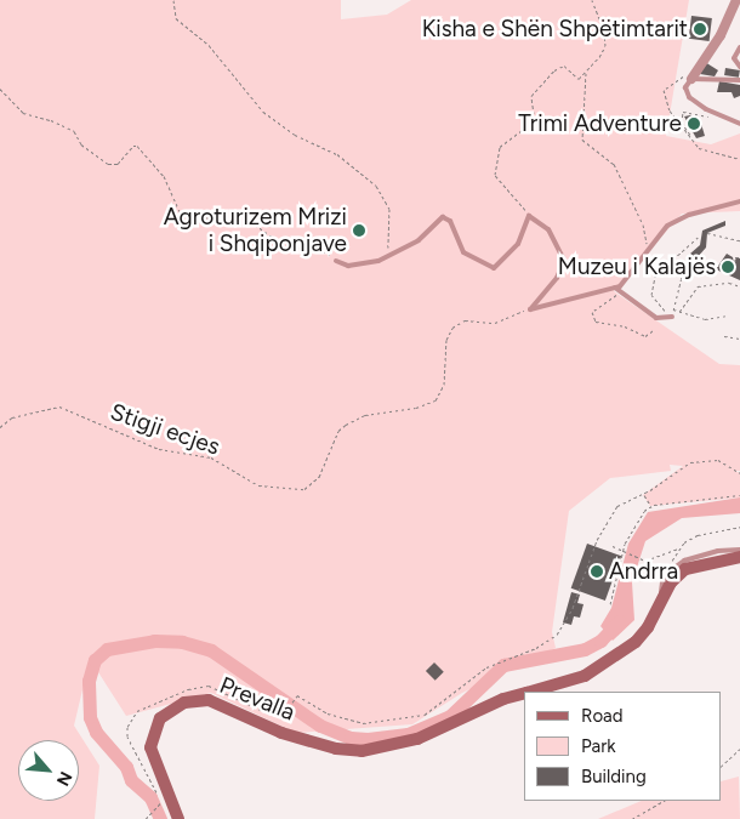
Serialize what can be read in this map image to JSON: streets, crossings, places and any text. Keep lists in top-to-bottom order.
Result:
{
  "streets": {
    "main road": ["Prevalla"],
    "path": ["Stigji ecjes"]
  },
  "places": [
    "Kisha e Shën Shpëtimtarit",
    "Trimi Adventure",
    "Agroturizem Mrizi i Shqiponjave",
    "Muzeu i Kalajës",
    "Andrra"
  ],
  "legend": ["Road", "Park", "Building"],
  "north": "bottom right"
}
